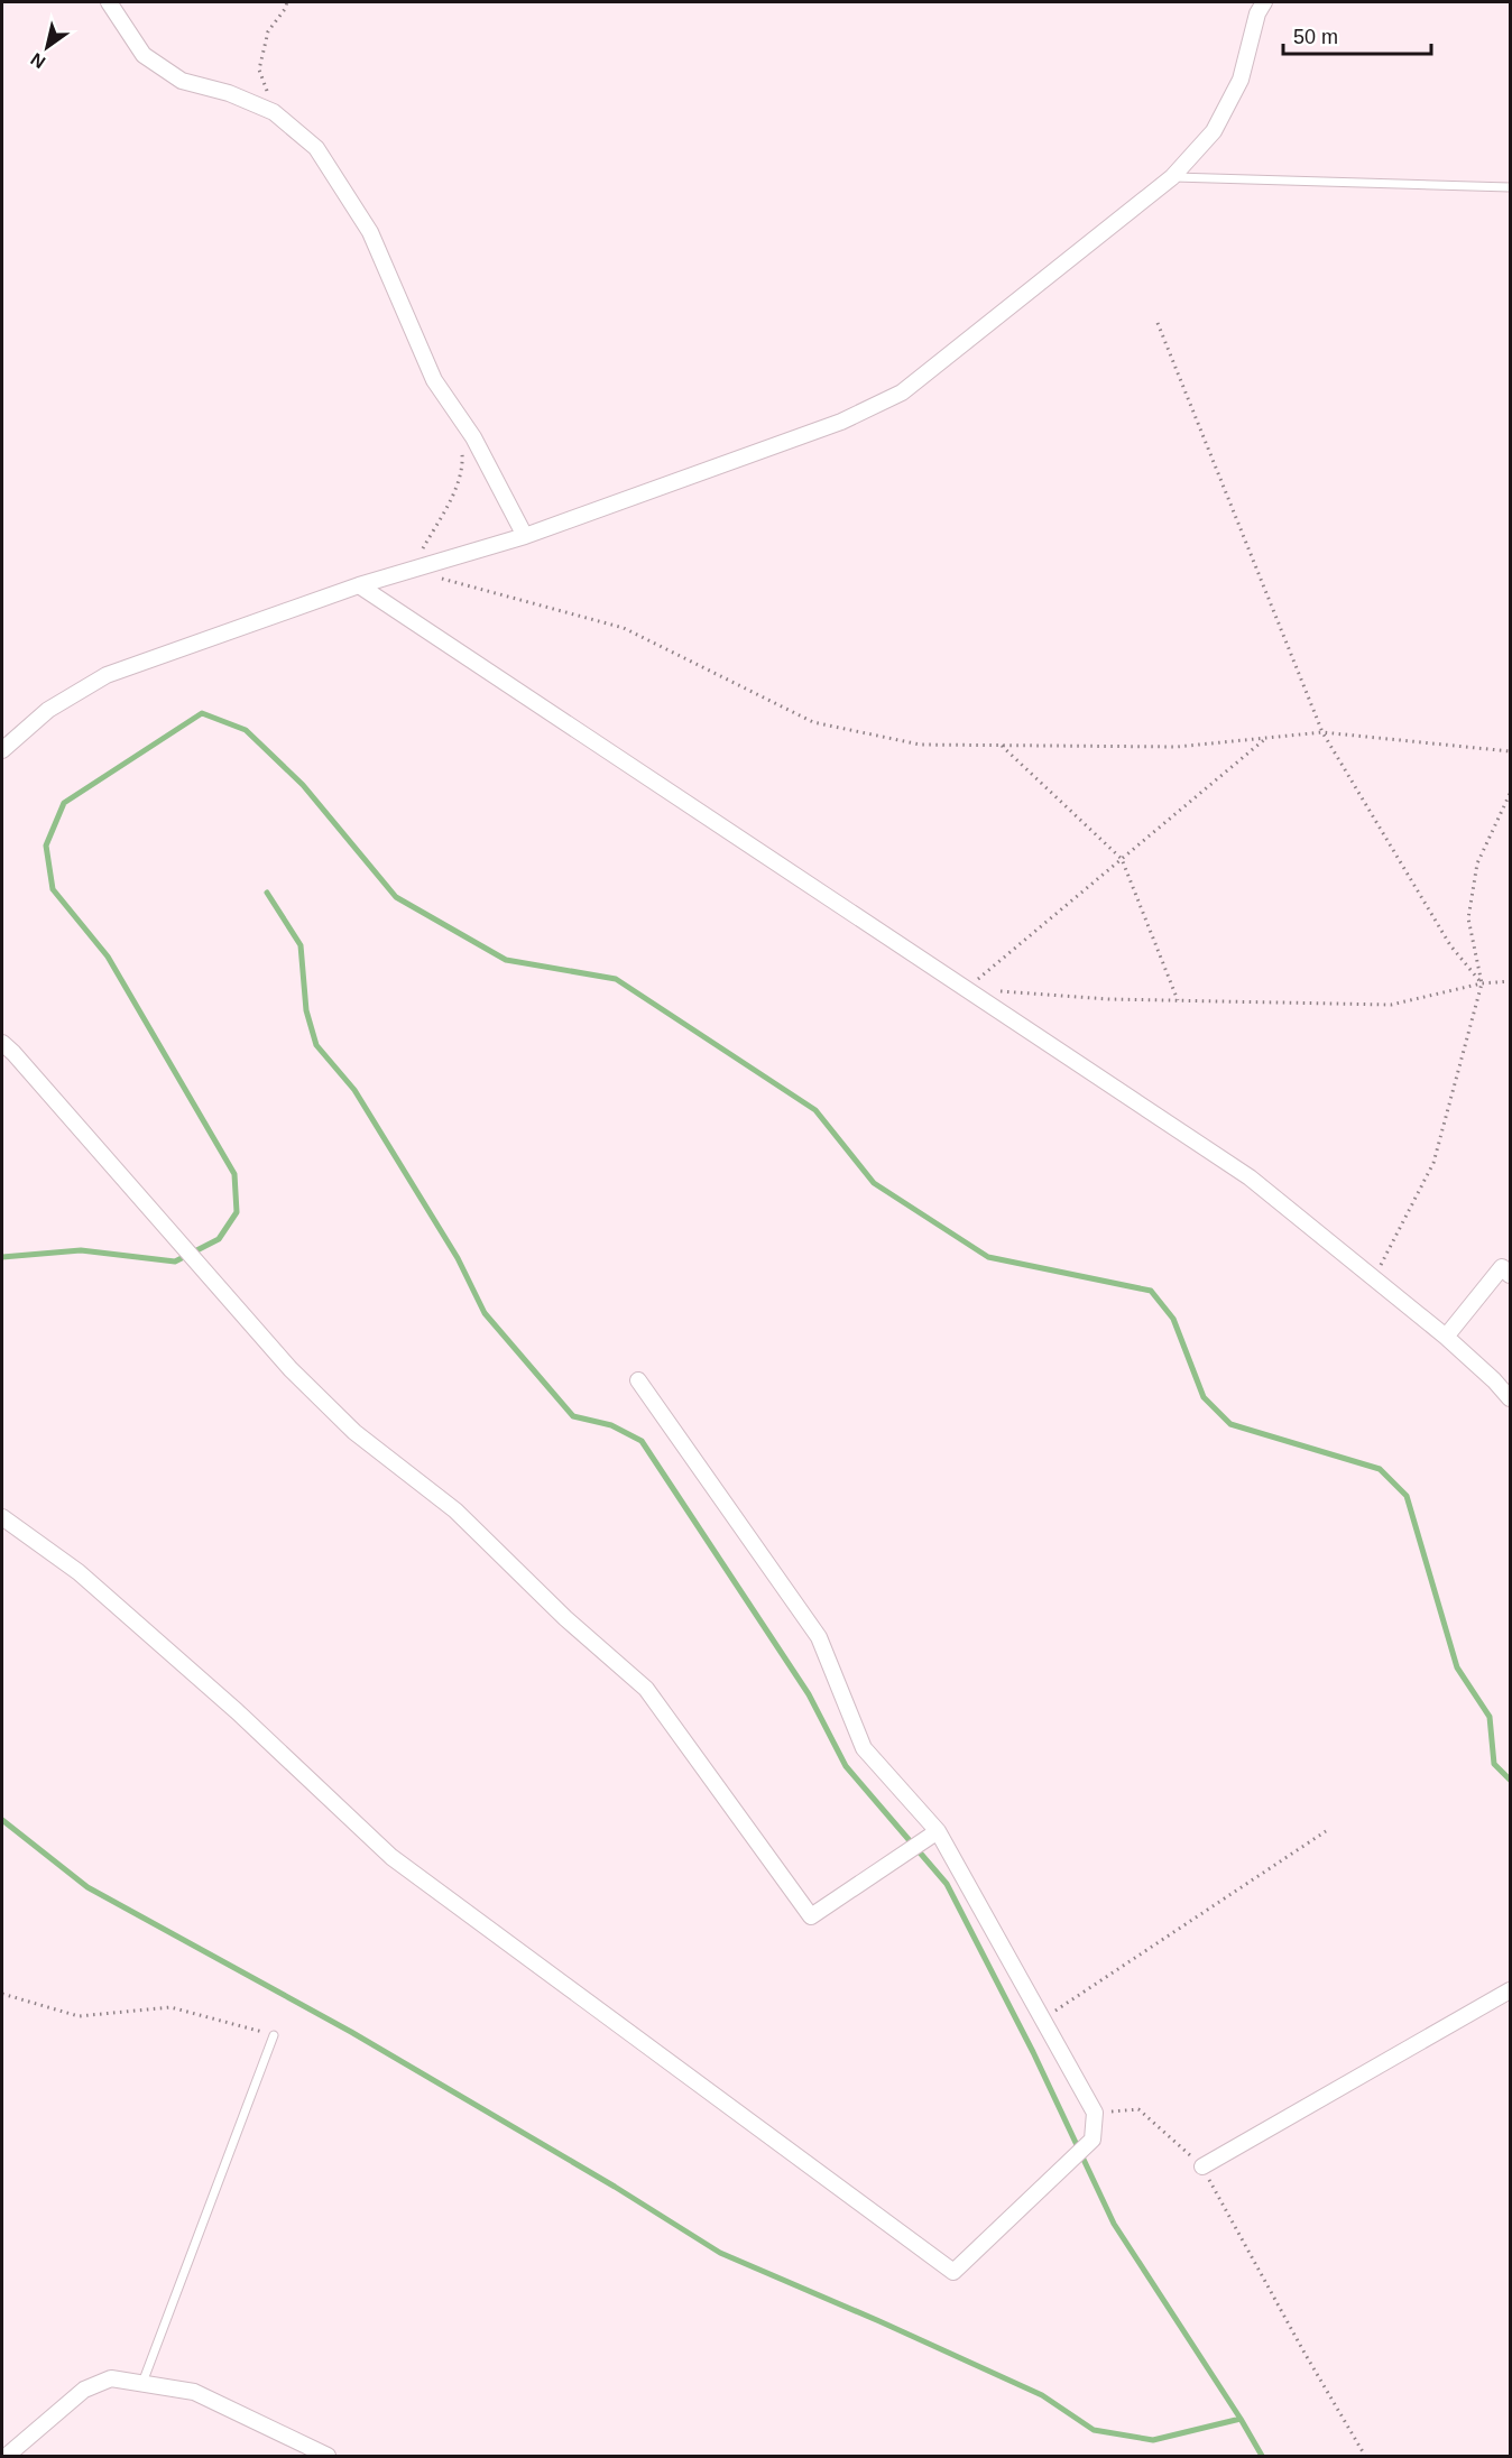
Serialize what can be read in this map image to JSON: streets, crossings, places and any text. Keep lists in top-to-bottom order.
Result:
{
  "scale_bar": "50 m",
  "north": "bottom left"
}
